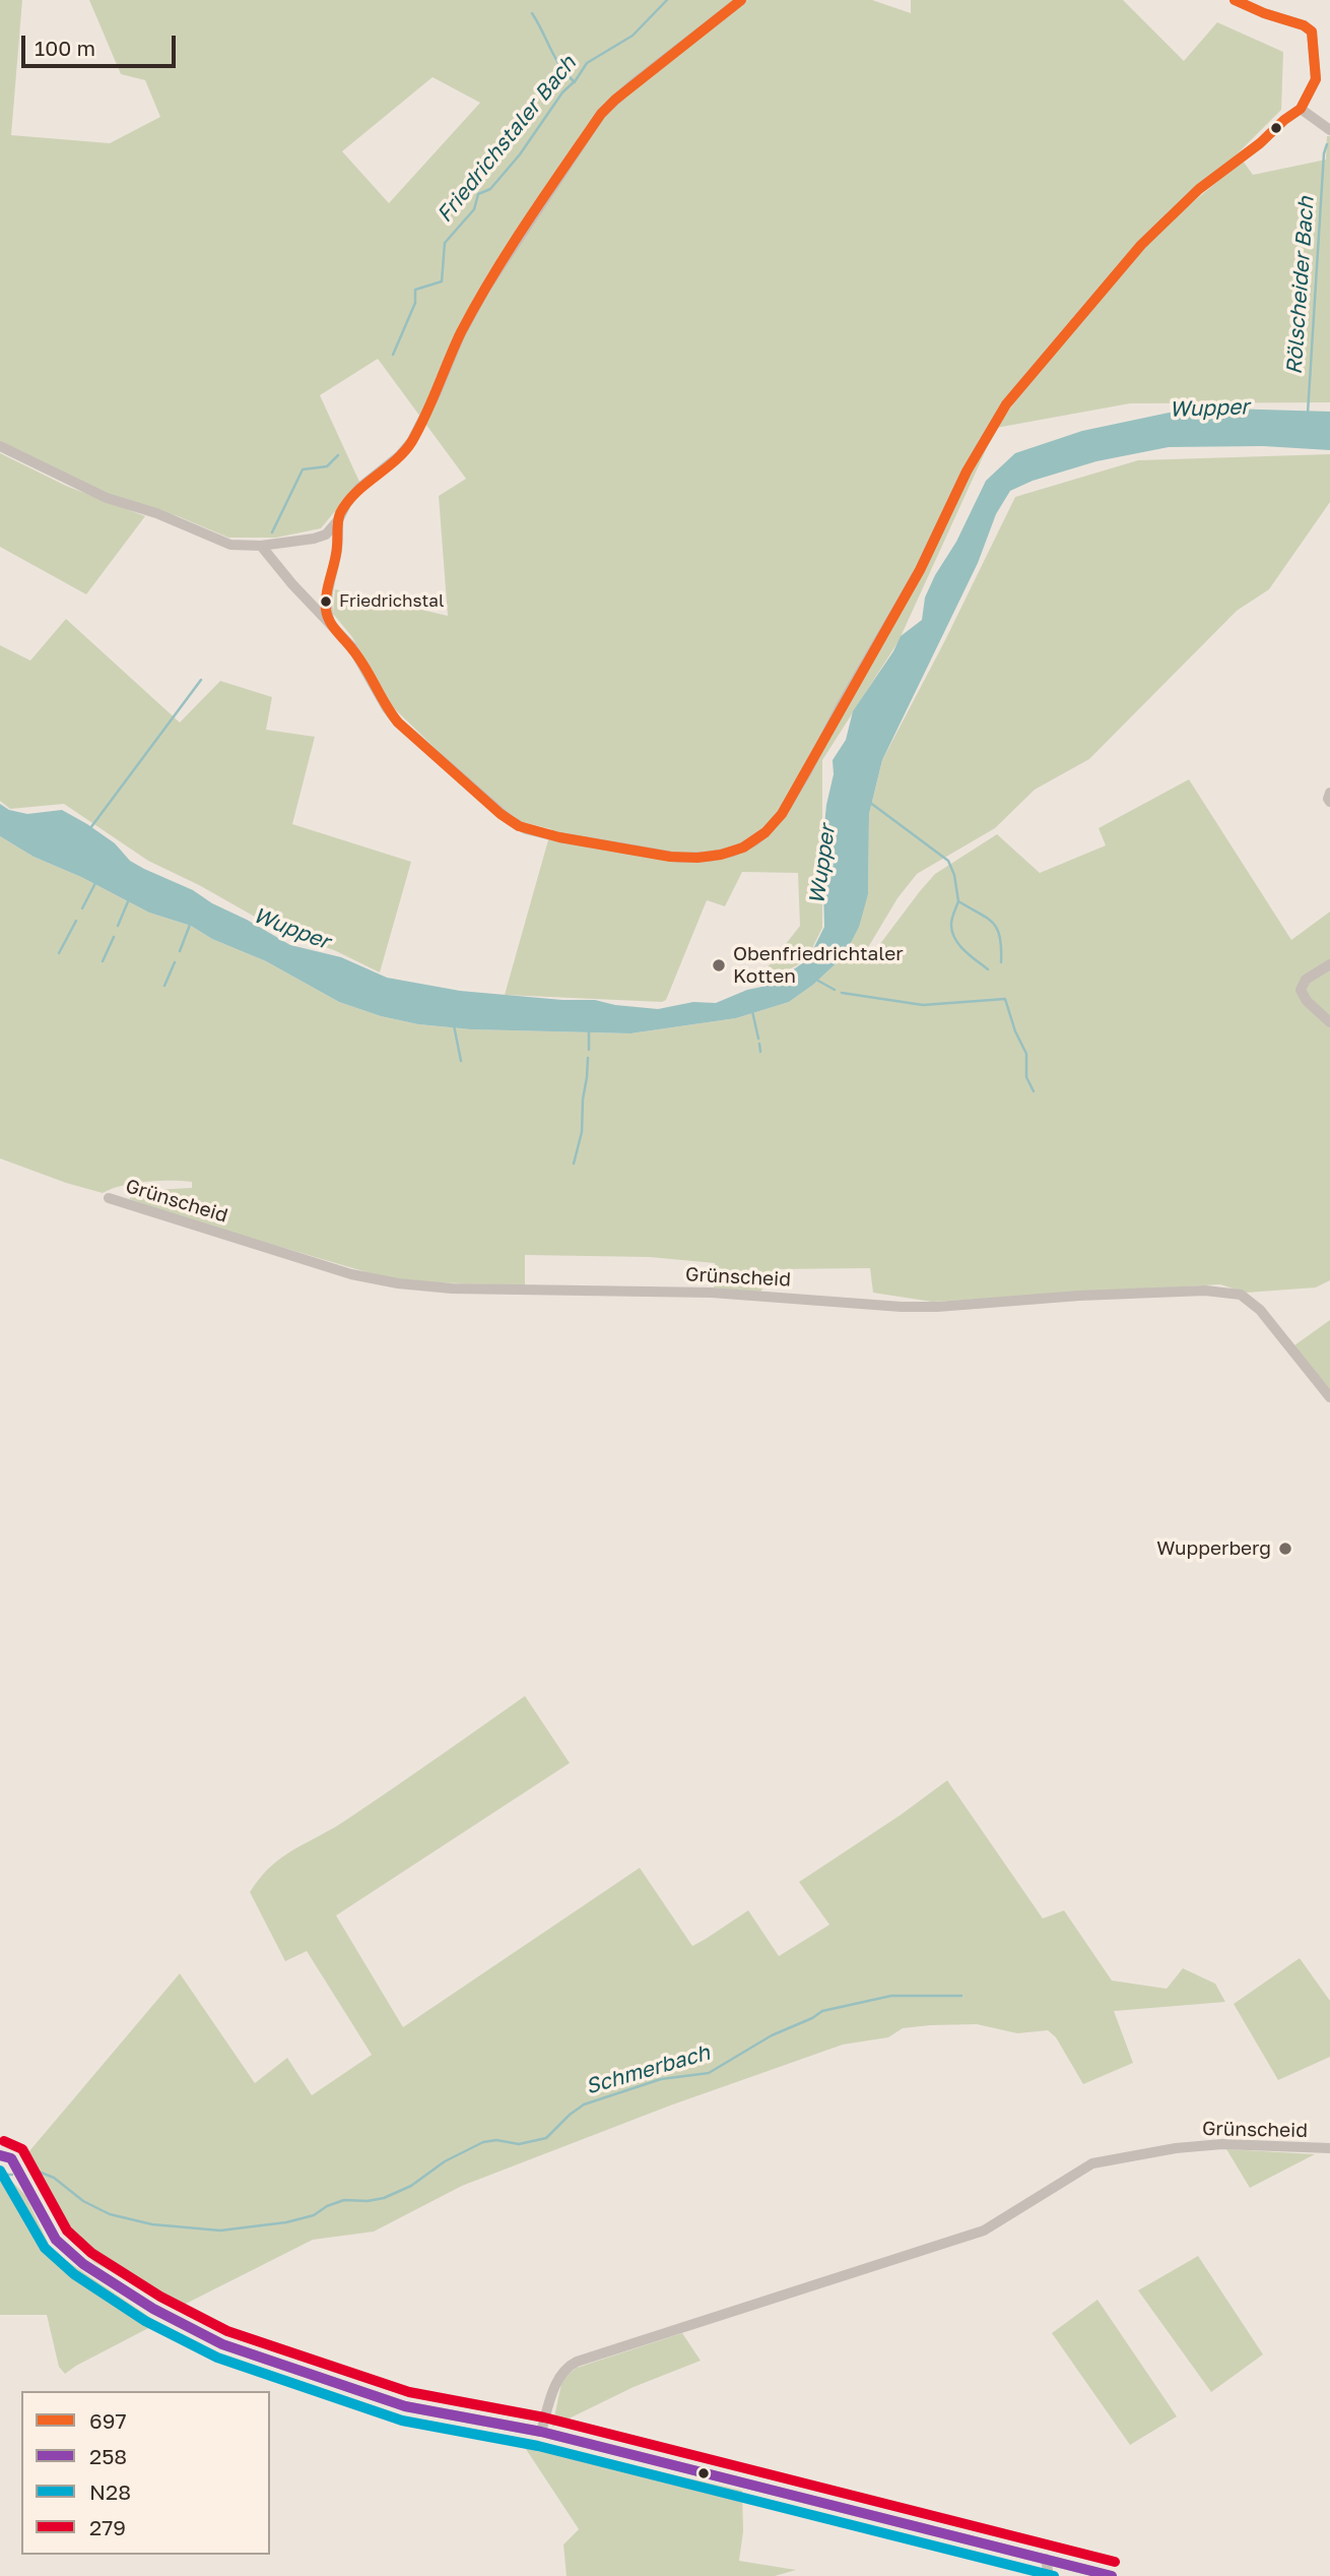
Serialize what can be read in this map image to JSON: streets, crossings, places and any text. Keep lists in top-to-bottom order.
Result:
{
  "streets": {
    "street": ["Grünscheid"]
  },
  "water": [
    "Friedrichstaler Bach",
    "Rölscheider Bach",
    "Wupper",
    "Schmerbach"
  ],
  "places": ["Friedrichstal", "Obenfriedrichtaler Kotten", "Wupperberg"],
  "lines": [
    "transit line 697",
    "transit line 279",
    "transit line 258",
    "transit line N28"
  ],
  "legend": [
    "697",
    "258",
    "N28",
    "279"
  ],
  "scale_bar": "100 m"
}
